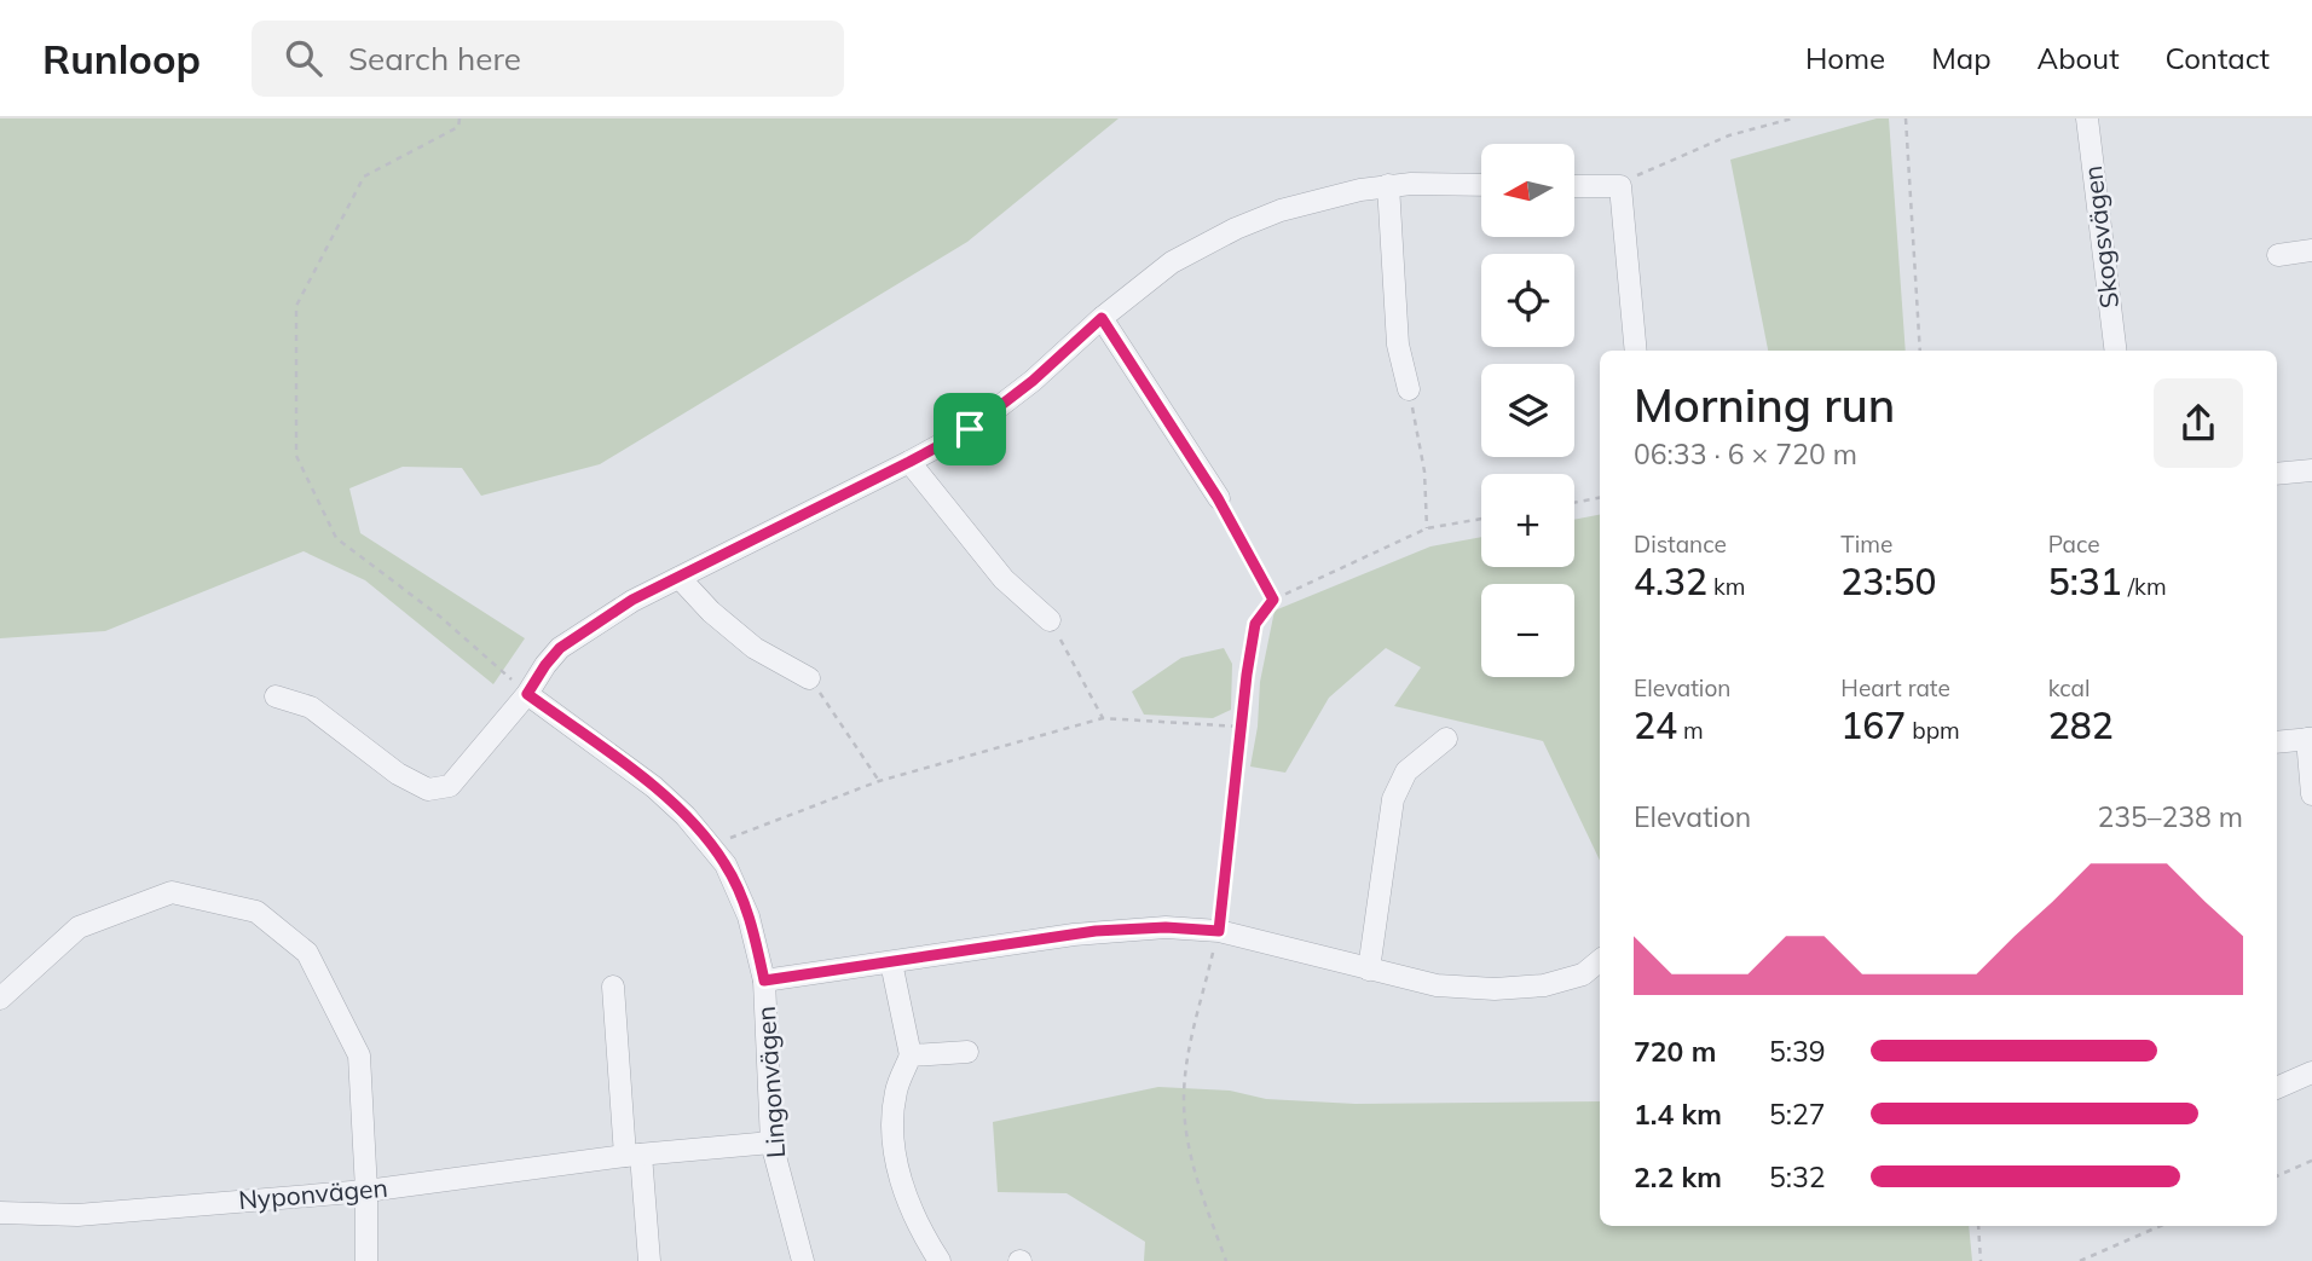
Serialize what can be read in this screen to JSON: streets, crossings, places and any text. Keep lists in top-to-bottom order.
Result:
{
  "streets": {
    "street": ["Skogsvägen", "Lingonvägen", "Nyponvägen"]
  },
  "crossings": [
    ["Lingonvägen", "Nyponvägen"]
  ],
  "north": "left",
  "page": {
    "header": "Runloop",
    "search": "Search here",
    "nav": [
      "Home",
      "Map",
      "About",
      "Contact"
    ],
    "map_buttons": ["+", "−"],
    "heading": ["Morning run", "06:33 · 6 × 720 m"],
    "stats": [
      ["Distance", "4.32 km"],
      ["Time", "23:50"],
      ["Pace", "5:31 /km"],
      ["Elevation", "24 m"],
      ["Heart rate", "167 bpm"],
      ["kcal", "282"]
    ],
    "chart": ["Elevation", "235–238 m"],
    "list": [
      {
        "name": "720 m",
        "note": "5:39"
      },
      {
        "name": "1.4 km",
        "note": "5:27"
      },
      {
        "name": "2.2 km",
        "note": "5:32"
      }
    ]
  }
}
